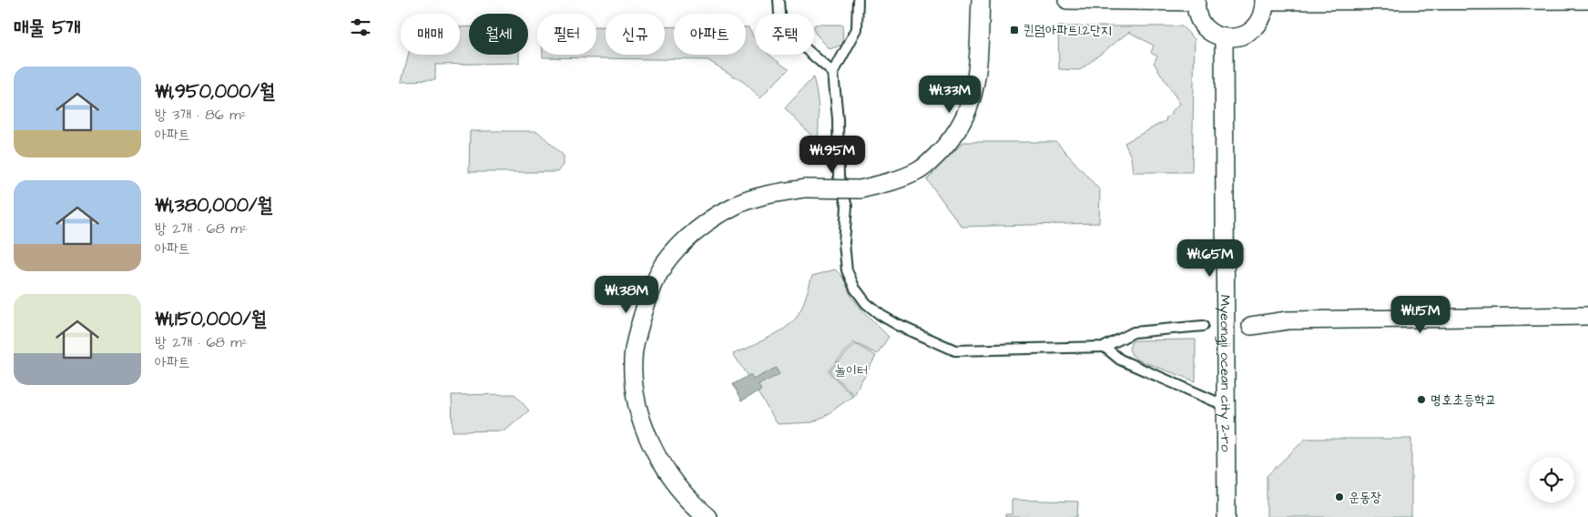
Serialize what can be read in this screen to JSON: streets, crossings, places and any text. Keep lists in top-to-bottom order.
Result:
{
  "streets": {
    "street": ["Myeongji ocean city 2-ro"]
  },
  "parks": ["놀이터"],
  "places": {
    "transit": ["퀸덤아파트1.2단지"],
    "other": ["명호초등학교", "운동장"]
  },
  "page": {
    "heading": "매물 5개",
    "chip": [
      "매매",
      "월세",
      "필터",
      "신규",
      "아파트",
      "주택"
    ],
    "list": [
      {
        "name": "₩1,950,000/월",
        "note": "방 3개 · 86 m² · 아파트"
      },
      {
        "name": "₩1,380,000/월",
        "note": "방 2개 · 68 m² · 아파트"
      },
      {
        "name": "₩1,150,000/월",
        "note": "방 2개 · 68 m² · 아파트"
      }
    ],
    "price": [
      "₩1.33M",
      "₩1.95M",
      "₩1.65M",
      "₩1.38M",
      "₩1.15M"
    ]
  }
}
